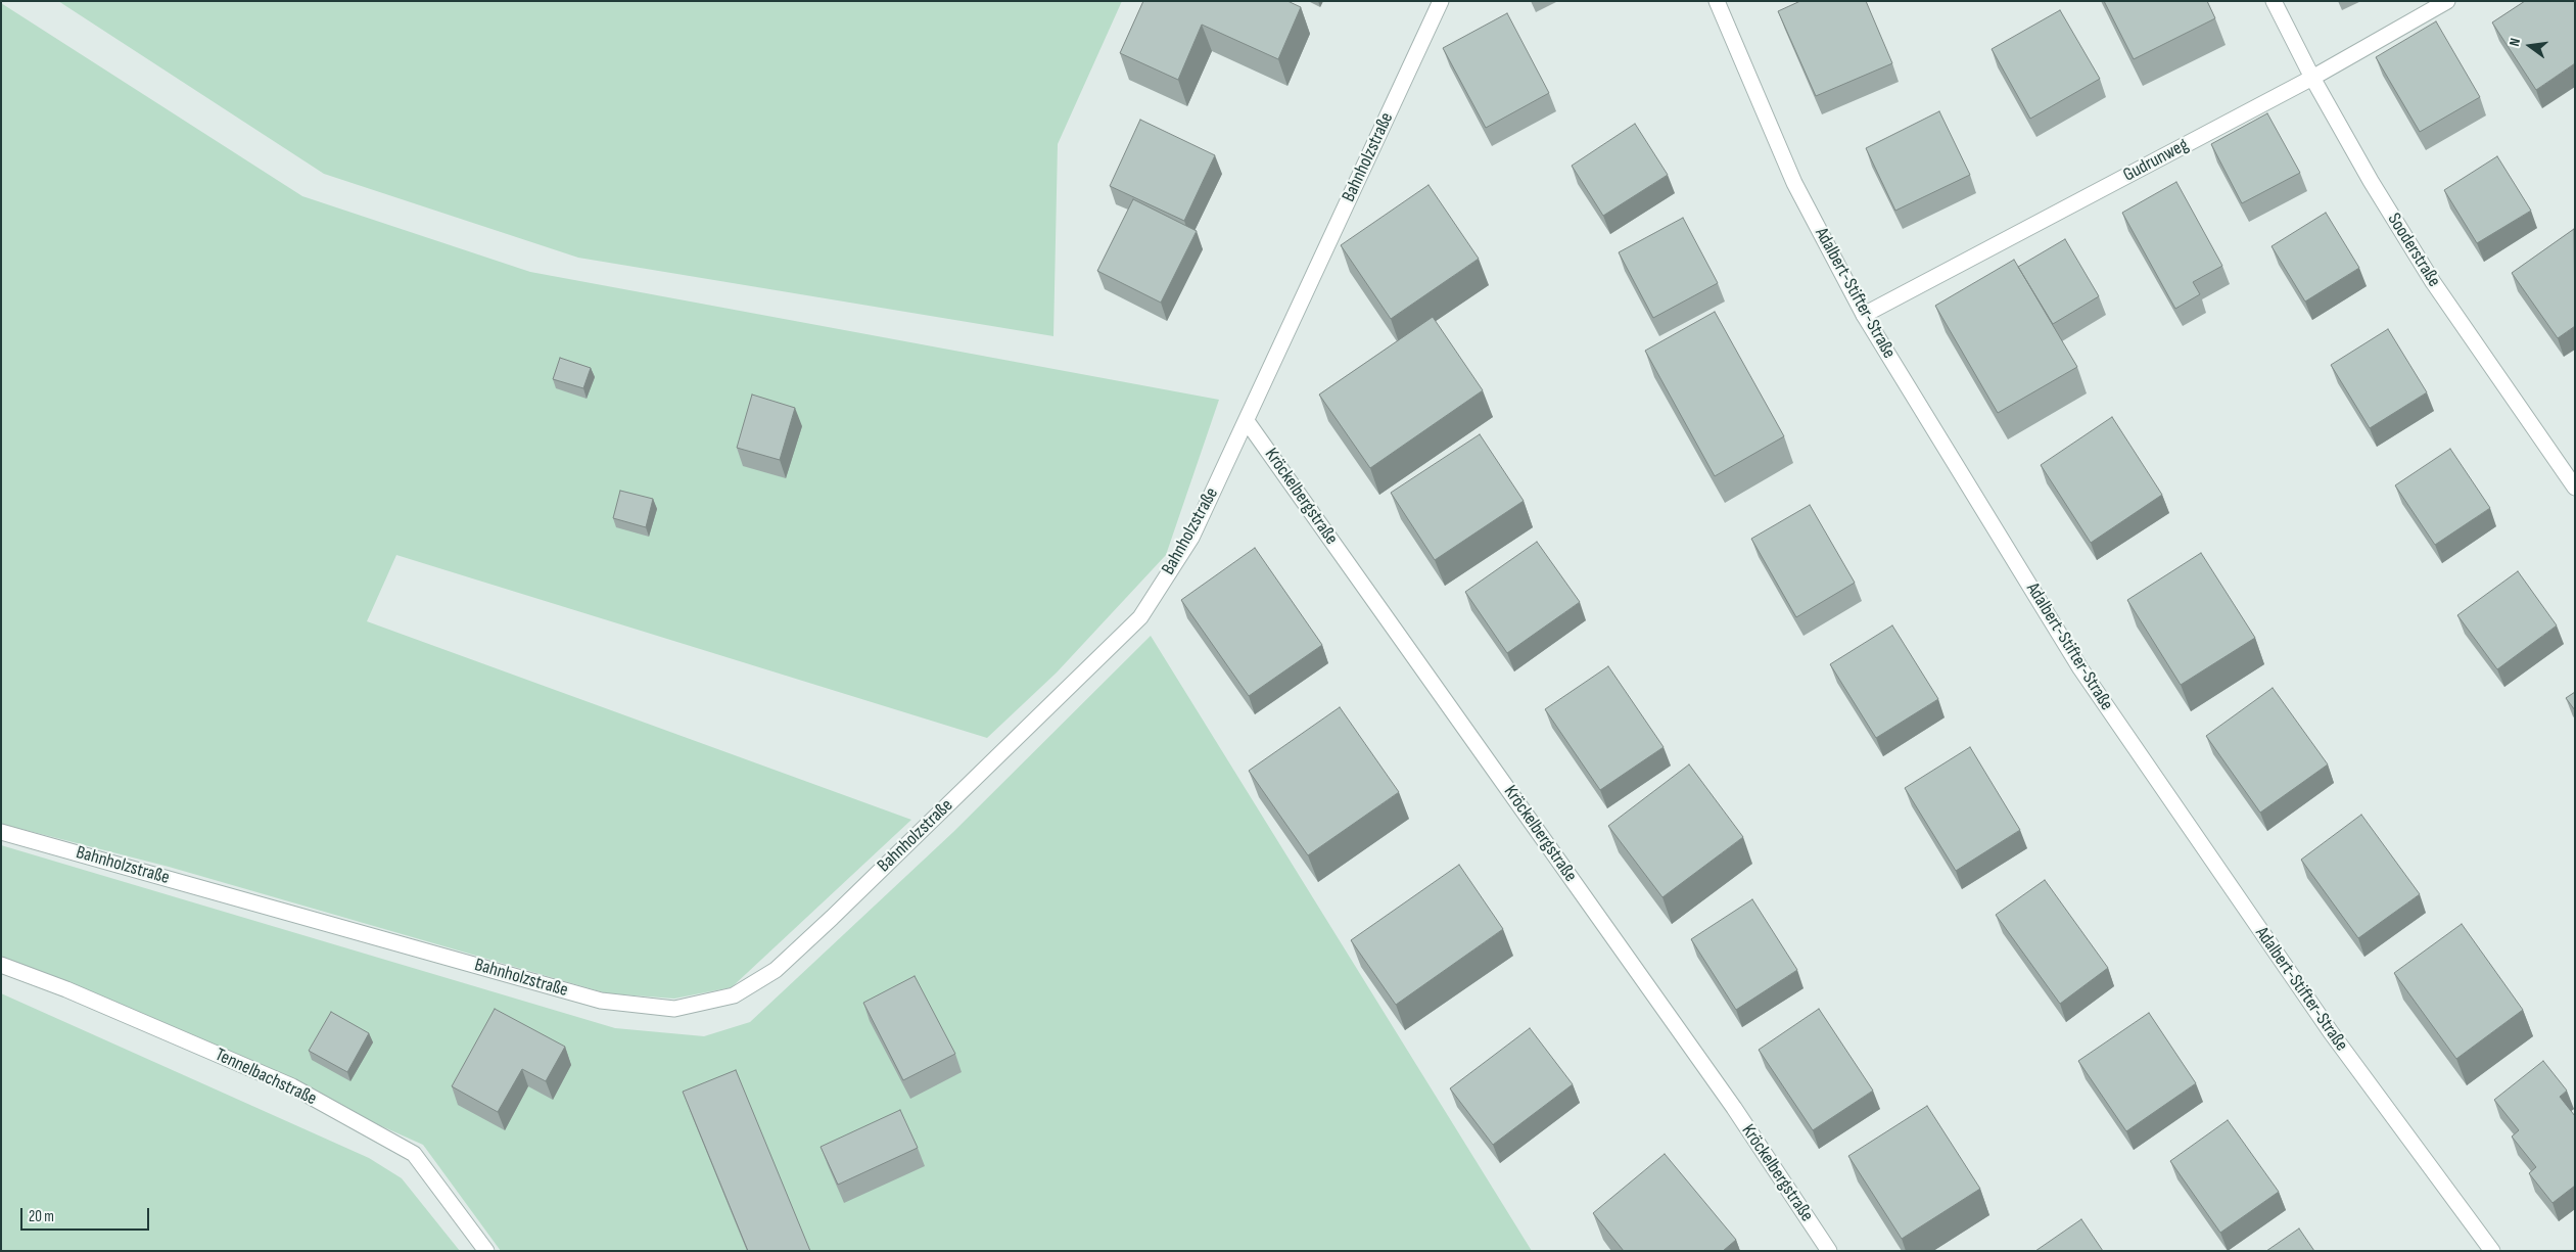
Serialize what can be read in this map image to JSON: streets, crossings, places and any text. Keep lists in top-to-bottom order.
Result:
{
  "streets": {
    "street": [
      "Bahnholzstraße",
      "Gudrunweg",
      "Sooderstraße",
      "Adalbert-Stifter-Straße",
      "Kröckelbergstraße",
      "Tennelbachstraße"
    ]
  },
  "crossings": [
    ["Bahnholzstraße", "Kröckelbergstraße"],
    ["Gudrunweg", "Sooderstraße"],
    ["Gudrunweg", "Adalbert-Stifter-Straße"]
  ],
  "scale_bar": "20 m",
  "north": "left"
}
